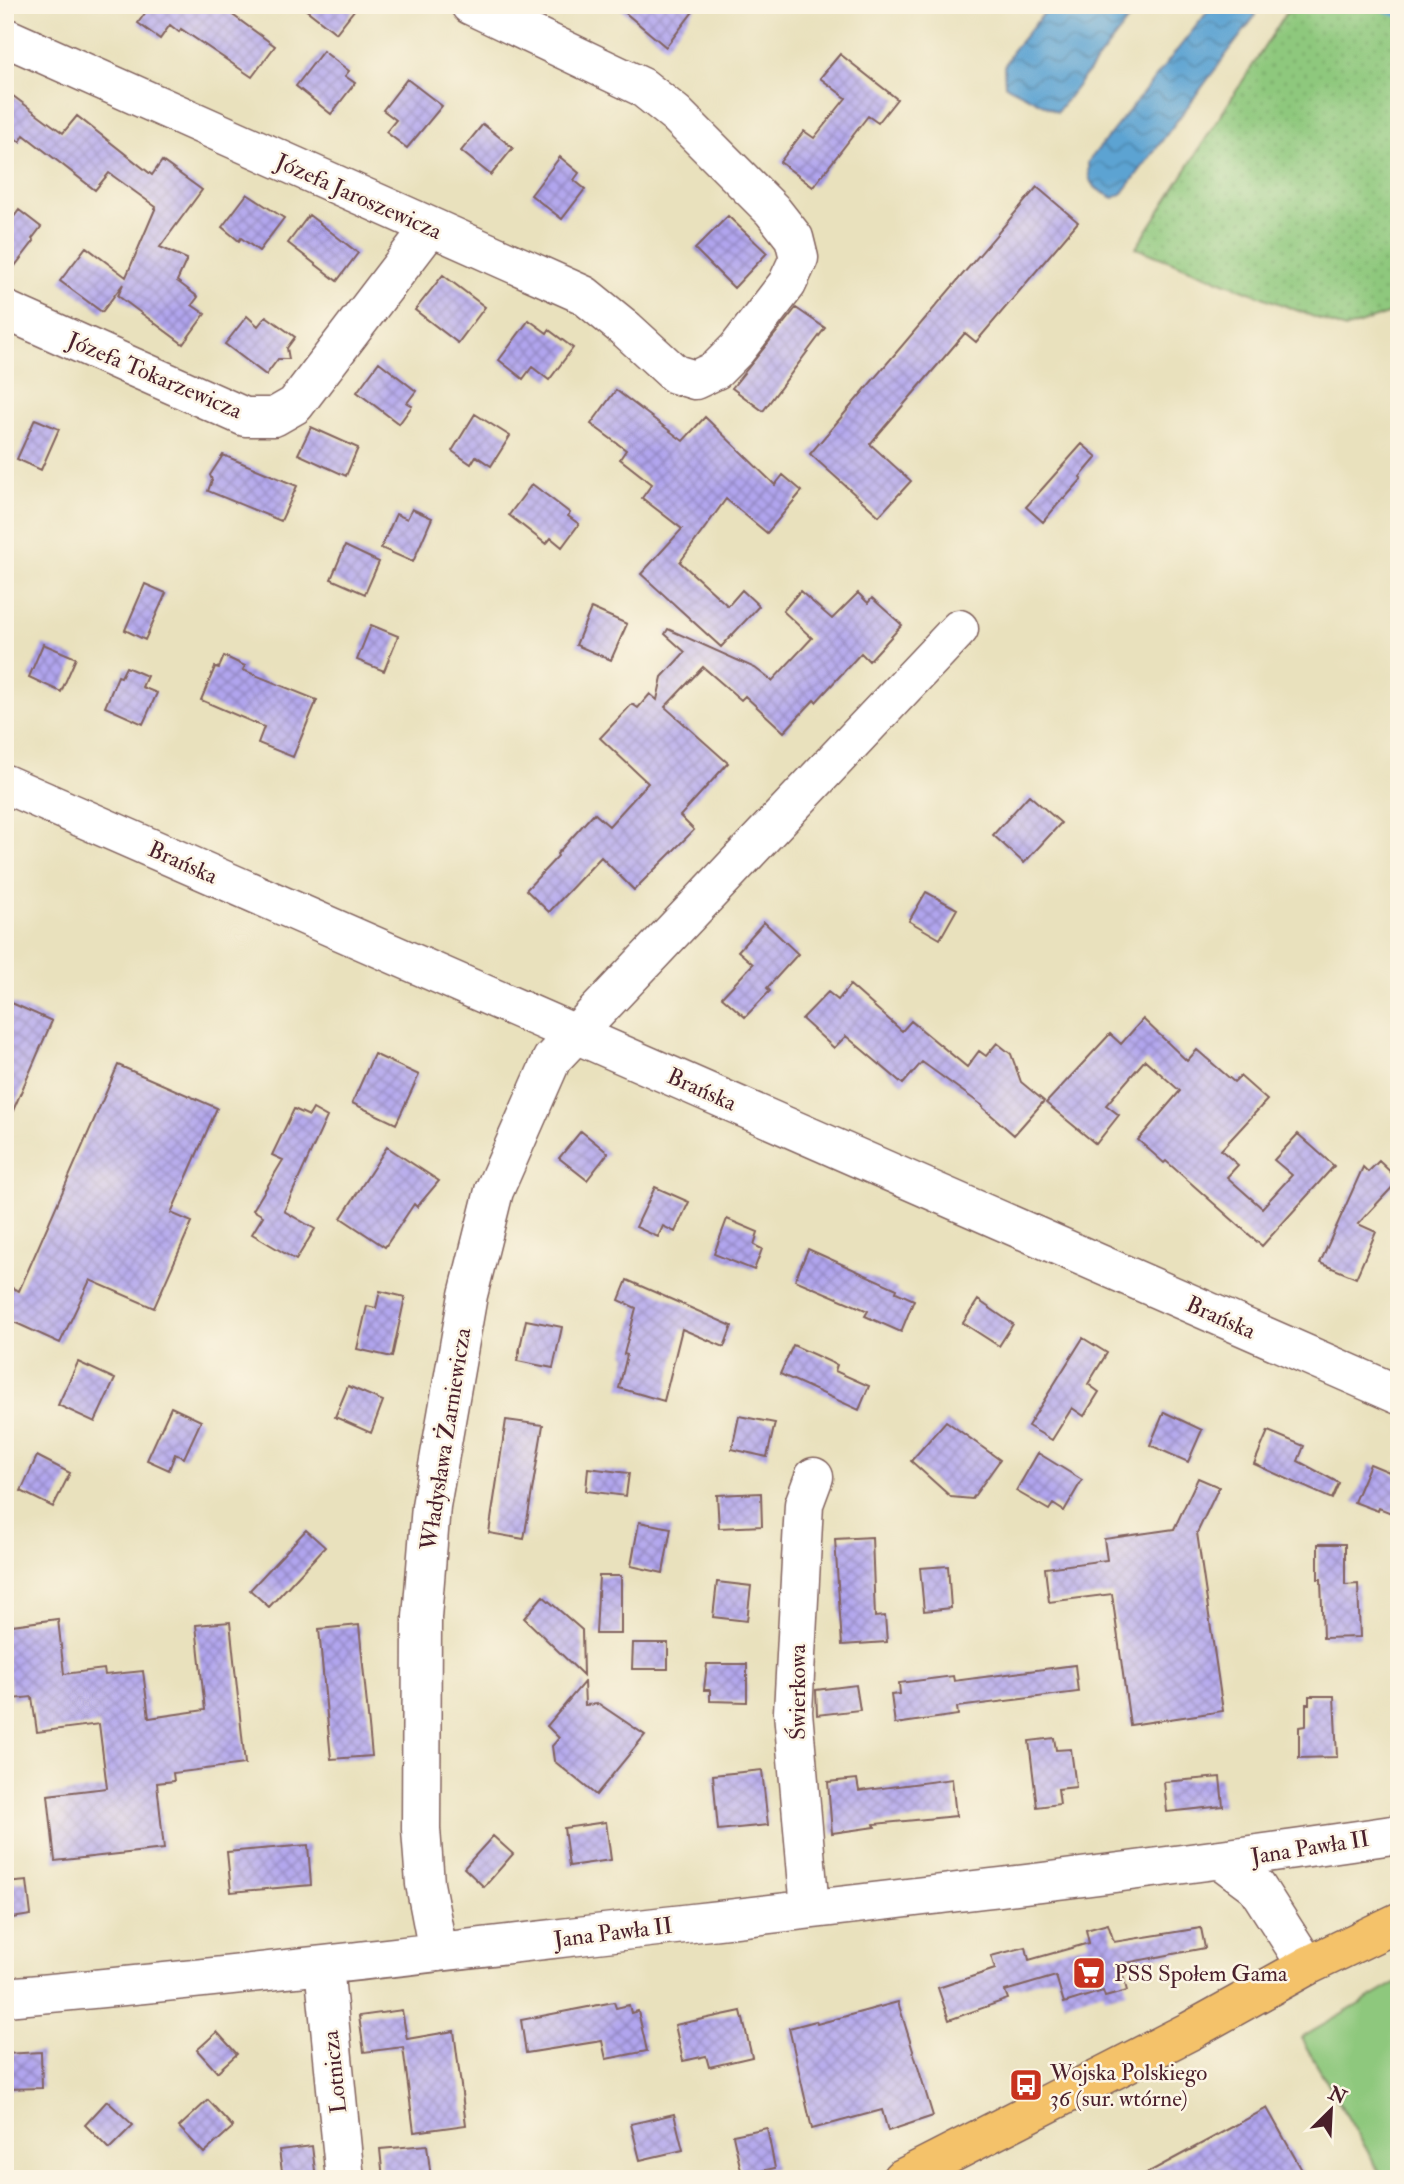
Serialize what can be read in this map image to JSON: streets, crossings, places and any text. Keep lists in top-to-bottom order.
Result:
{
  "streets": {
    "street": [
      "Józefa Jaroszewicza",
      "Józefa Tokarzewicza",
      "Brańska",
      "Władysława Żarniewicza",
      "Świerkowa",
      "Jana Pawła II",
      "Lotnicza"
    ]
  },
  "crossings": [
    ["Józefa Jaroszewicza", "Józefa Tokarzewicza"],
    ["Brańska", "Władysława Żarniewicza"],
    ["Władysława Żarniewicza", "Jana Pawła II"],
    ["Świerkowa", "Jana Pawła II"],
    ["Jana Pawła II", "Lotnicza"]
  ],
  "places": {
    "supermarket": ["PSS Społem Gama"],
    "bus stop": ["Wojska Polskiego 36 (sur. wtórne)"]
  },
  "north": "top right"
}
